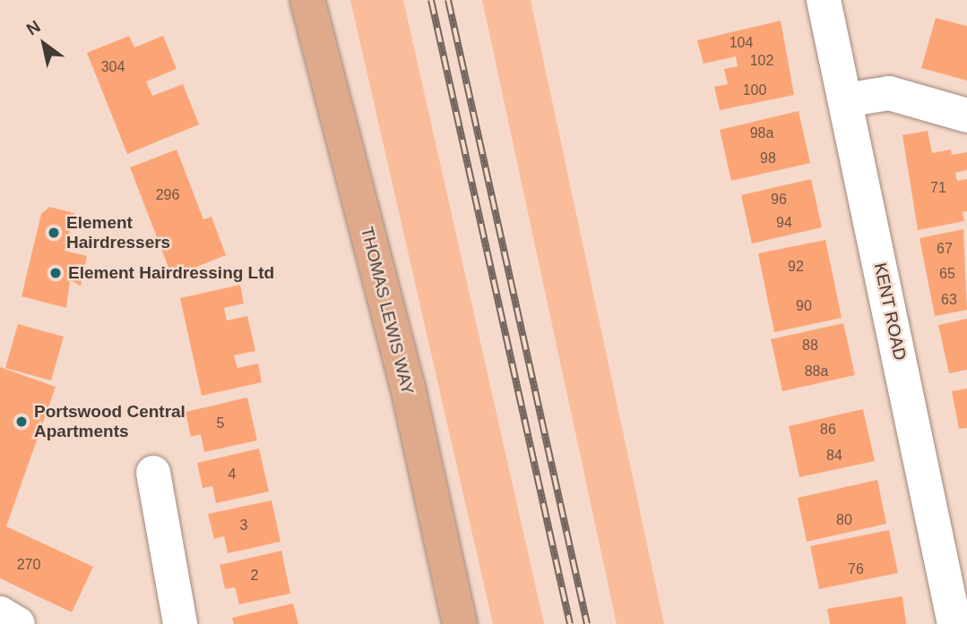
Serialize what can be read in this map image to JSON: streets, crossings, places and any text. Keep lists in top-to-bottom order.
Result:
{
  "streets": {
    "main road": ["THOMAS LEWIS WAY"],
    "street": ["KENT ROAD"]
  },
  "places": ["Element Hairdressers", "Element Hairdressing Ltd", "Portswood Central Apartments"],
  "house_numbers": [
    "104",
    "102",
    "304",
    "100",
    "98a",
    "98",
    "71",
    "296",
    "96",
    "94",
    "67",
    "92",
    "65",
    "63",
    "90",
    "88",
    "88a",
    "5",
    "86",
    "84",
    "4",
    "80",
    "3",
    "270",
    "76",
    "2"
  ],
  "north": "top left"
}
